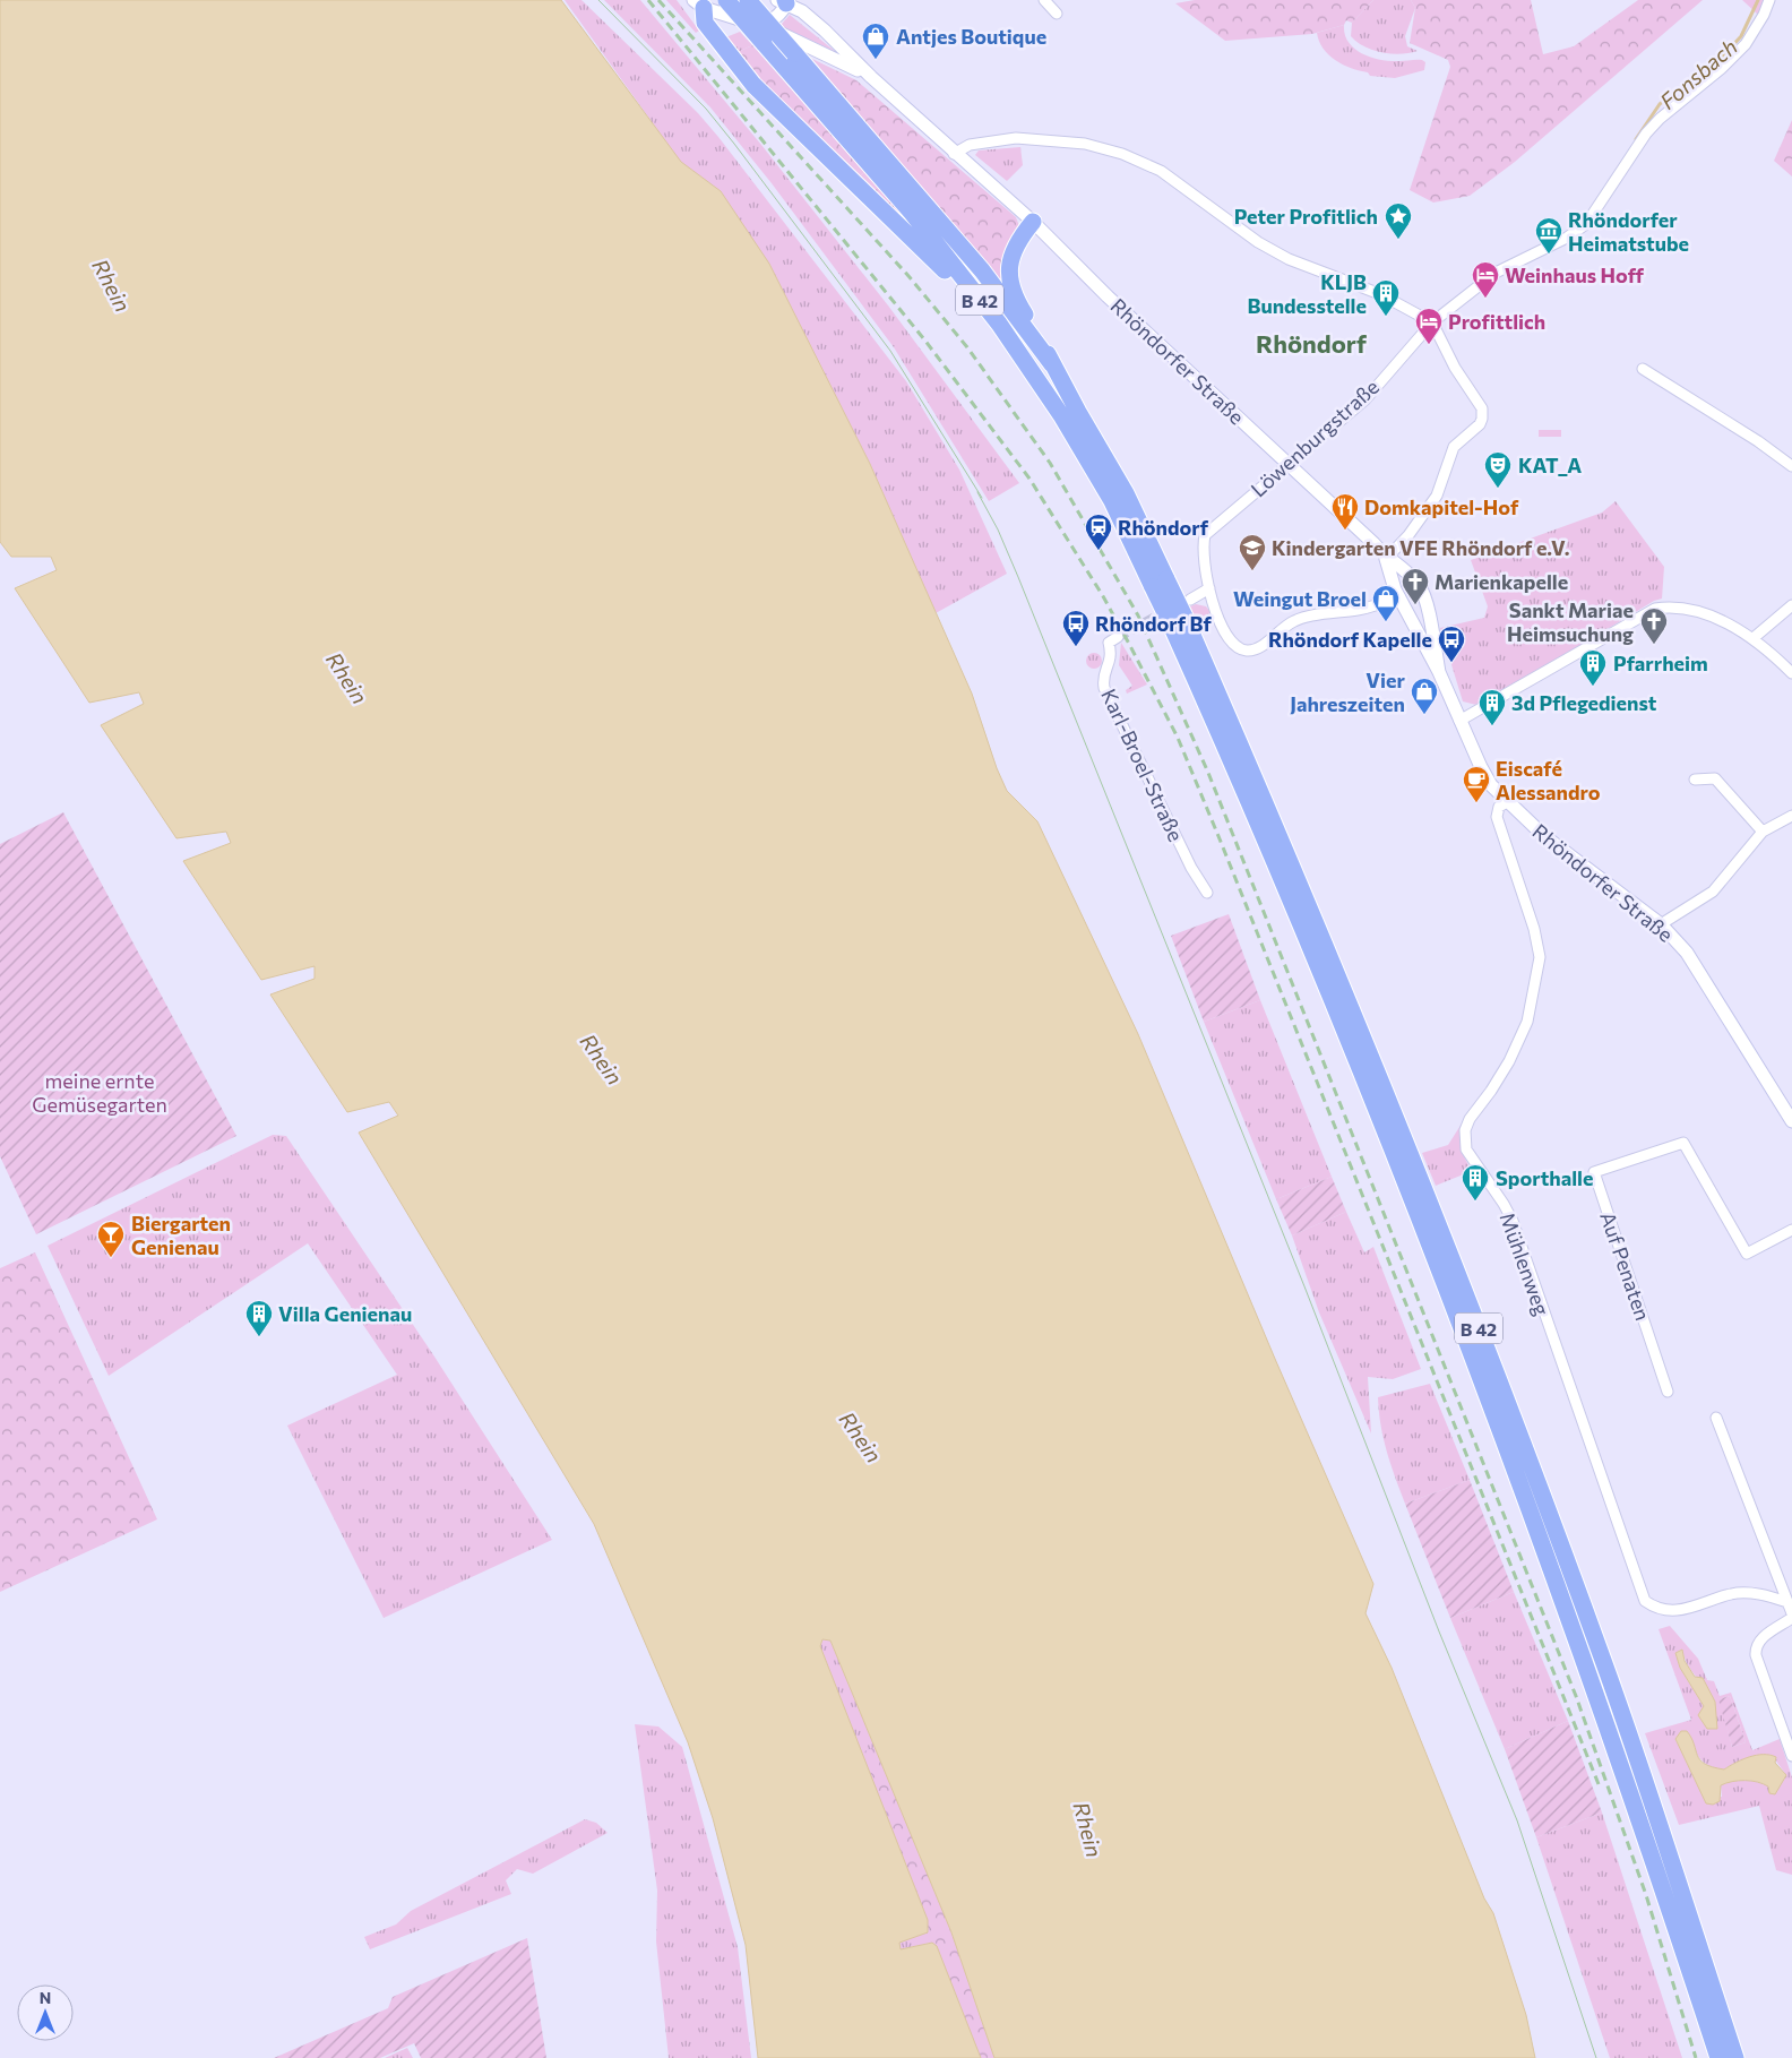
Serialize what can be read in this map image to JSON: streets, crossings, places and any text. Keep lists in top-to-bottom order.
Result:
{
  "streets": {
    "highway": ["B 42"],
    "main road": ["Rhöndorfer Straße"],
    "street": [
      "Löwenburgstraße",
      "Karl-Broel-Straße",
      "Mühlenweg",
      "Auf Penaten"
    ]
  },
  "crossings": [
    ["B 42", "Rhöndorfer Straße"],
    ["Rhöndorfer Straße", "Löwenburgstraße"],
    ["Rhöndorfer Straße", "Mühlenweg"]
  ],
  "districts": ["Rhöndorf"],
  "water": ["Fonsbach", "Rhein"],
  "parks": ["meine ernte Gemüsegarten"],
  "places": {
    "shop": ["Antjes Boutique", "Weingut Broel", "Vier Jahreszeiten"],
    "place": ["Peter Profitlich"],
    "museum": ["Rhöndorfer Heimatstube"],
    "hotel": ["Weinhaus Hoff", "Profittlich"],
    "building": [
      "KLJB Bundesstelle",
      "Pfarrheim",
      "3d Pflegedienst",
      "Sporthalle",
      "Villa Genienau"
    ],
    "theatre": ["KAT_A"],
    "restaurant": ["Domkapitel-Hof"],
    "station": ["Rhöndorf"],
    "school or university": ["Kindergarten VFE Rhöndorf e.V."],
    "church": ["Marienkapelle", "Sankt Mariae Heimsuchung"],
    "bus stop": ["Rhöndorf Bf", "Rhöndorf Kapelle"],
    "cafe": ["Eiscafé Alessandro"],
    "bar": ["Biergarten Genienau"]
  },
  "north": "top"
}
